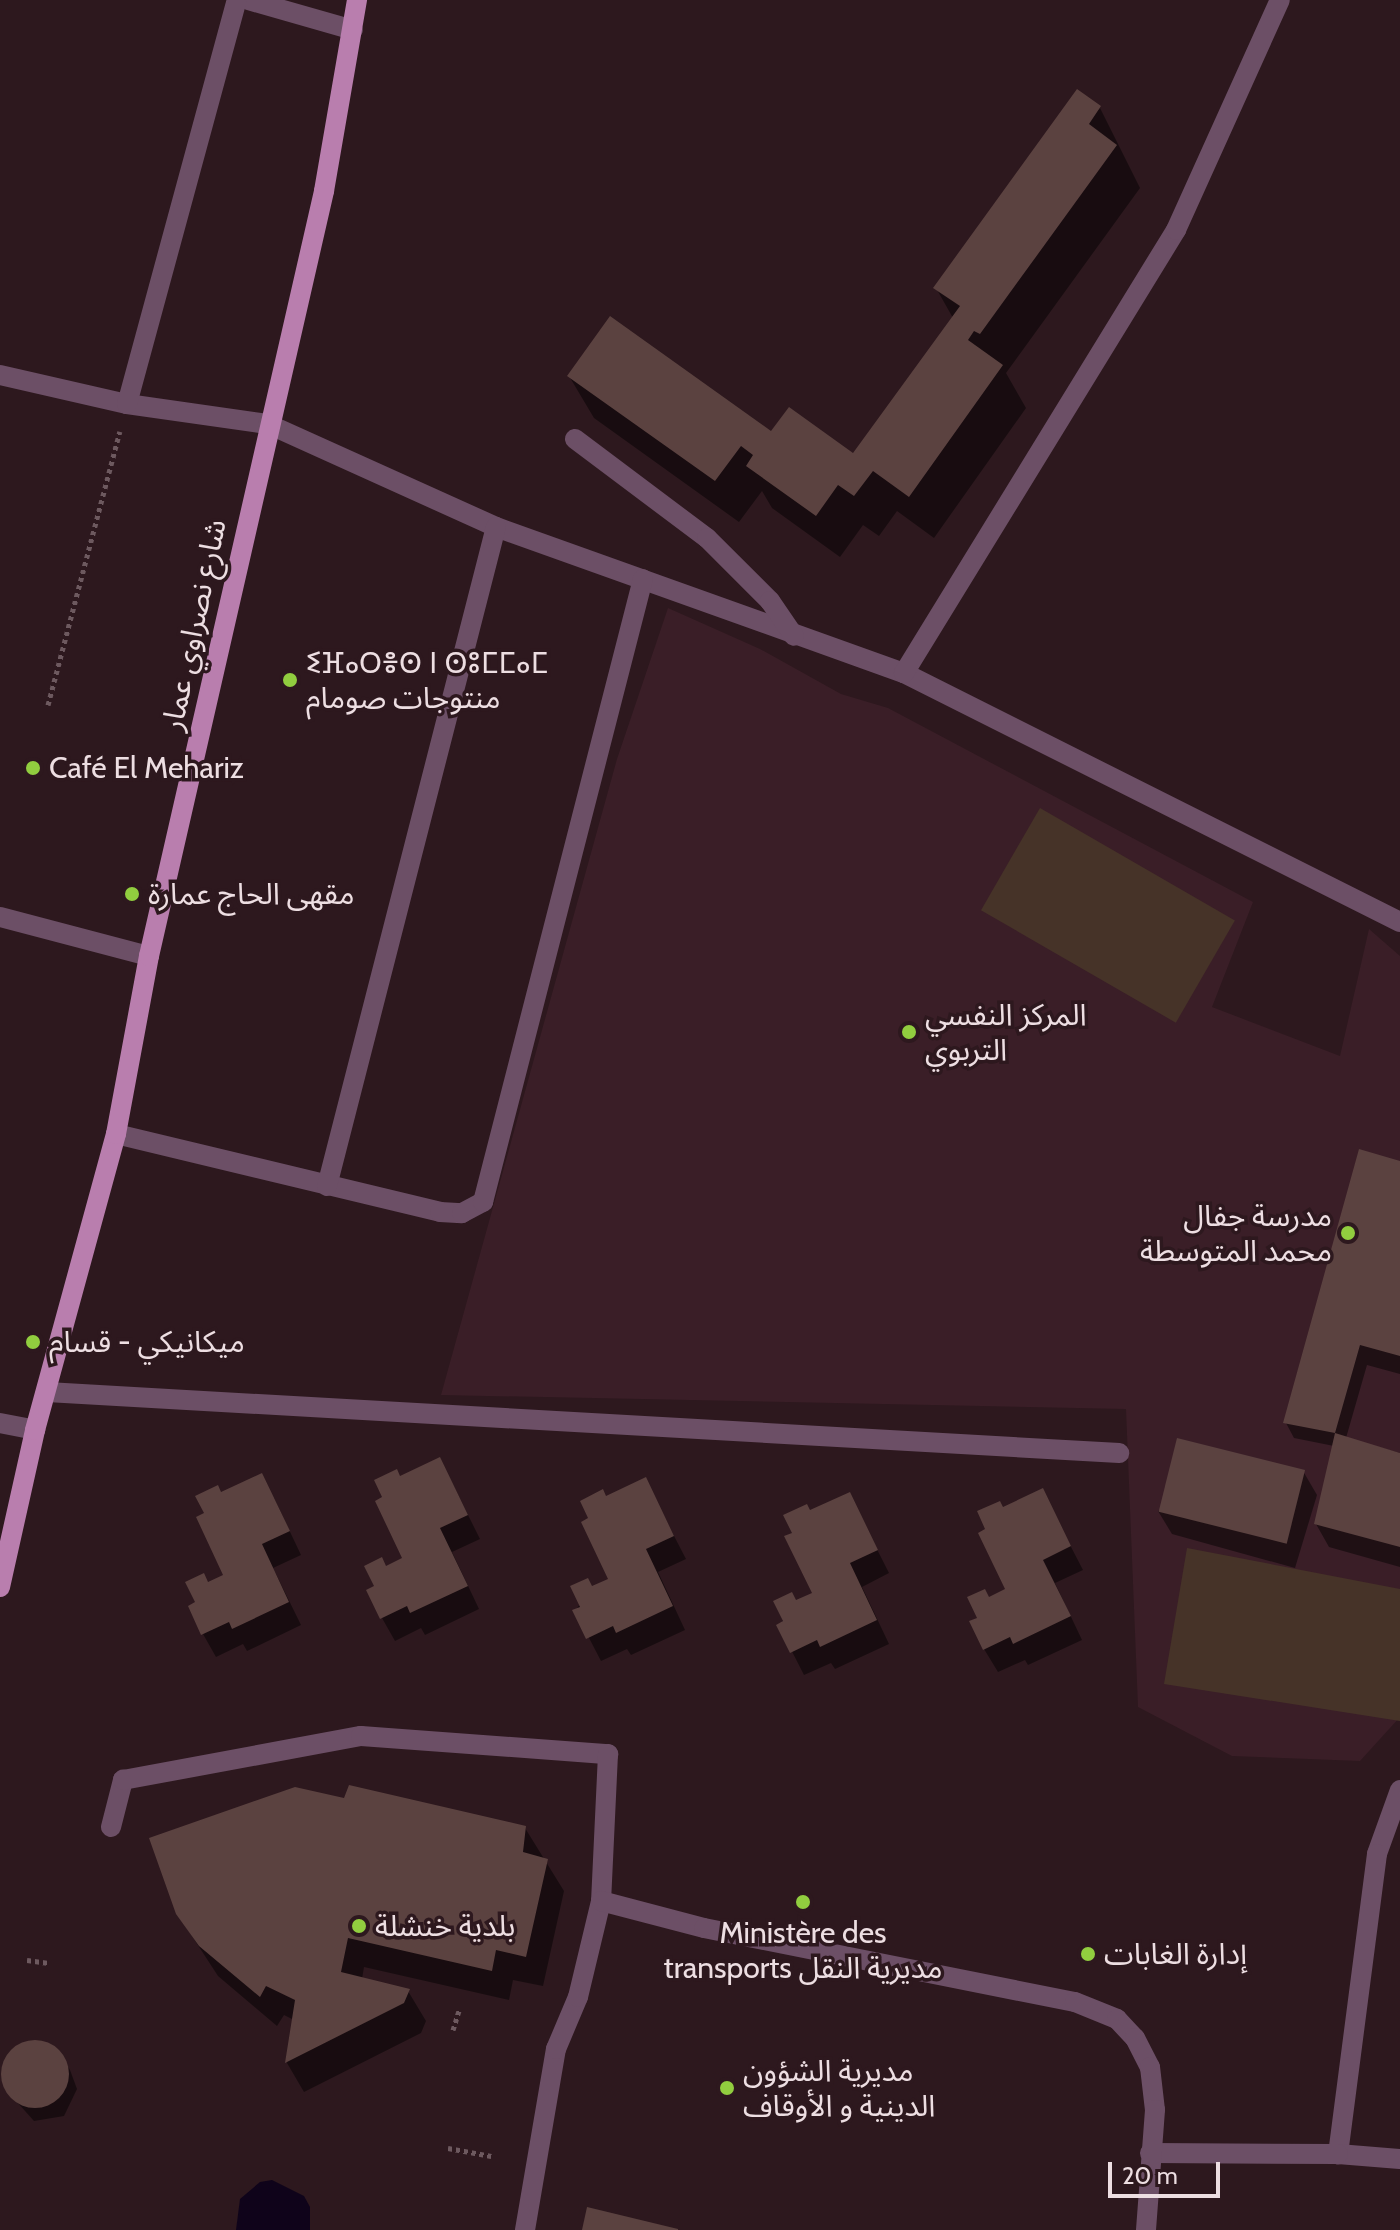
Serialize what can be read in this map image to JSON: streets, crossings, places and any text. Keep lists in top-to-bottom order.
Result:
{
  "streets": {
    "main road": ["شارع نصراوي عمار"]
  },
  "places": [
    "ⵉⴼⴰⵔⴻⵙ ⵏ ⵙⵓⵎⵎⴰⵎ منتوجات صومام",
    "Café El Mehariz",
    "مقهى الحاج عمارة",
    "المركز النفسي التربوي",
    "مدرسة جفال محمد المتوسطة",
    "ميكانيكي - قسام",
    "Ministère des transports مديرية النقل",
    "بلدية خنشلة",
    "إدارة الغابات",
    "مديرية الشؤون الدينية و الأوقاف"
  ],
  "scale_bar": "20 m"
}
